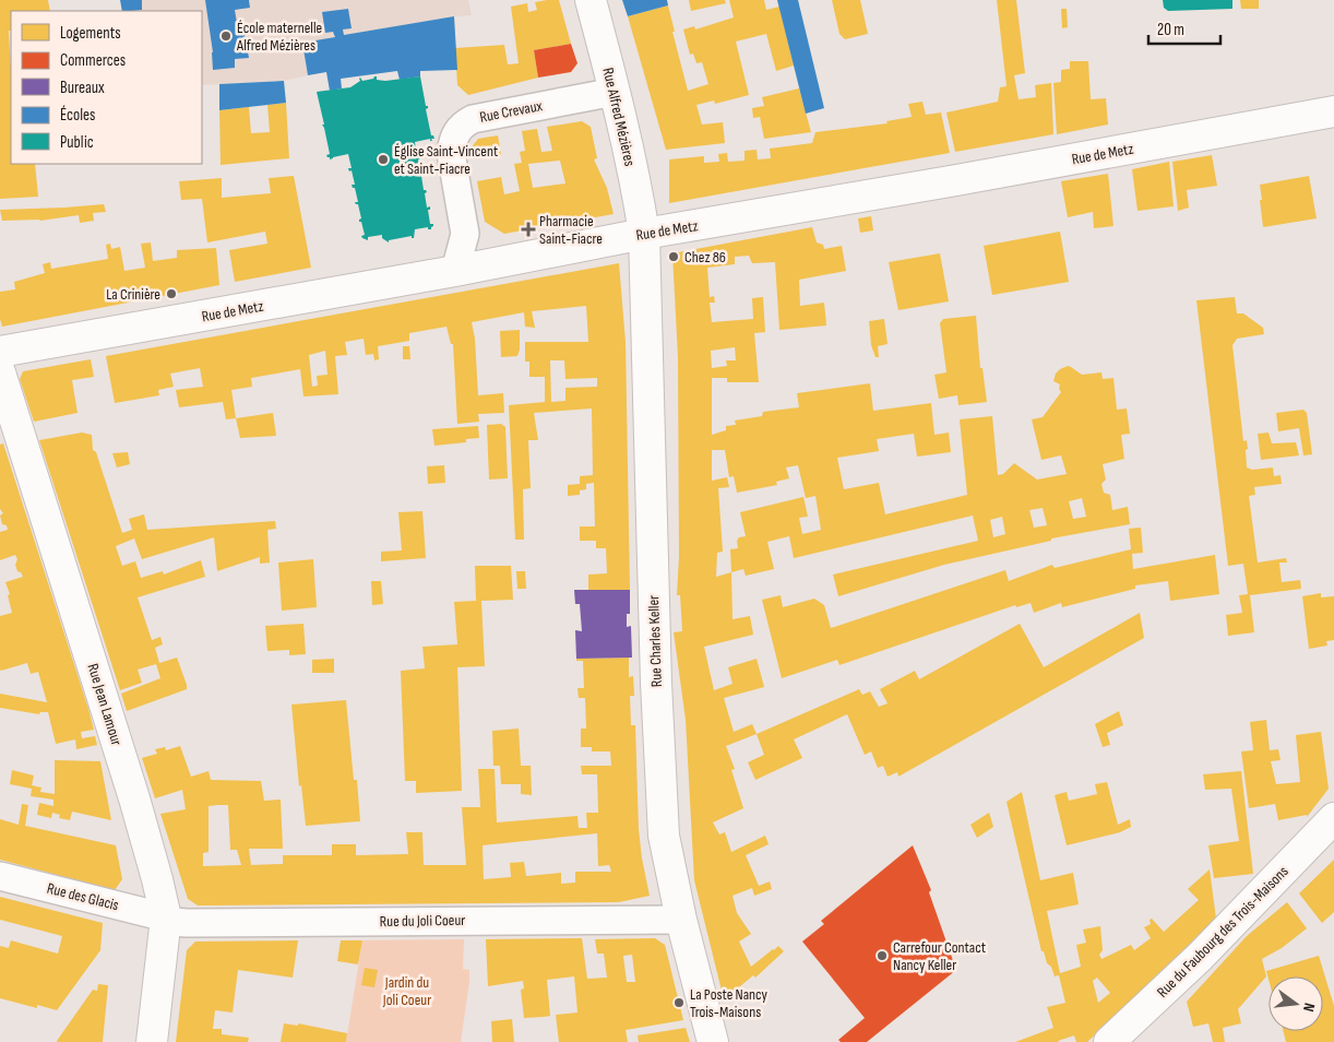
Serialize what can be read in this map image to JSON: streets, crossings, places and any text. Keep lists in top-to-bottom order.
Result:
{
  "streets": {
    "main road": [
      "Rue Alfred Mézières",
      "Rue de Metz",
      "Rue Charles Keller",
      "Rue Jean Lamour",
      "Rue du Faubourg des Trois-Maisons"
    ],
    "street": ["Rue Crevaux", "Rue des Glacis", "Rue du Joli Coeur"]
  },
  "crossings": [
    ["Rue Crevaux", "Rue Alfred Mézières"],
    ["Rue Crevaux", "Rue de Metz"],
    ["Rue Alfred Mézières", "Rue de Metz"],
    ["Rue Alfred Mézières", "Rue Charles Keller"],
    ["Rue de Metz", "Rue Charles Keller"],
    ["Rue Charles Keller", "Rue du Joli Coeur"],
    ["Rue Jean Lamour", "Rue des Glacis"],
    ["Rue Jean Lamour", "Rue du Joli Coeur"],
    ["Rue des Glacis", "Rue du Joli Coeur"]
  ],
  "parks": ["Jardin du Joli Coeur"],
  "places": {
    "other": [
      "École maternelle Alfred Mézières",
      "Église Saint-Vincent et Saint-Fiacre",
      "Chez 86",
      "La Crinière",
      "Carrefour Contact Nancy Keller",
      "La Poste Nancy Trois-Maisons"
    ],
    "health": ["Pharmacie Saint-Fiacre"]
  },
  "legend": [
    "Logements",
    "Commerces",
    "Bureaux",
    "Écoles",
    "Public"
  ],
  "scale_bar": "20 m",
  "north": "right"
}
